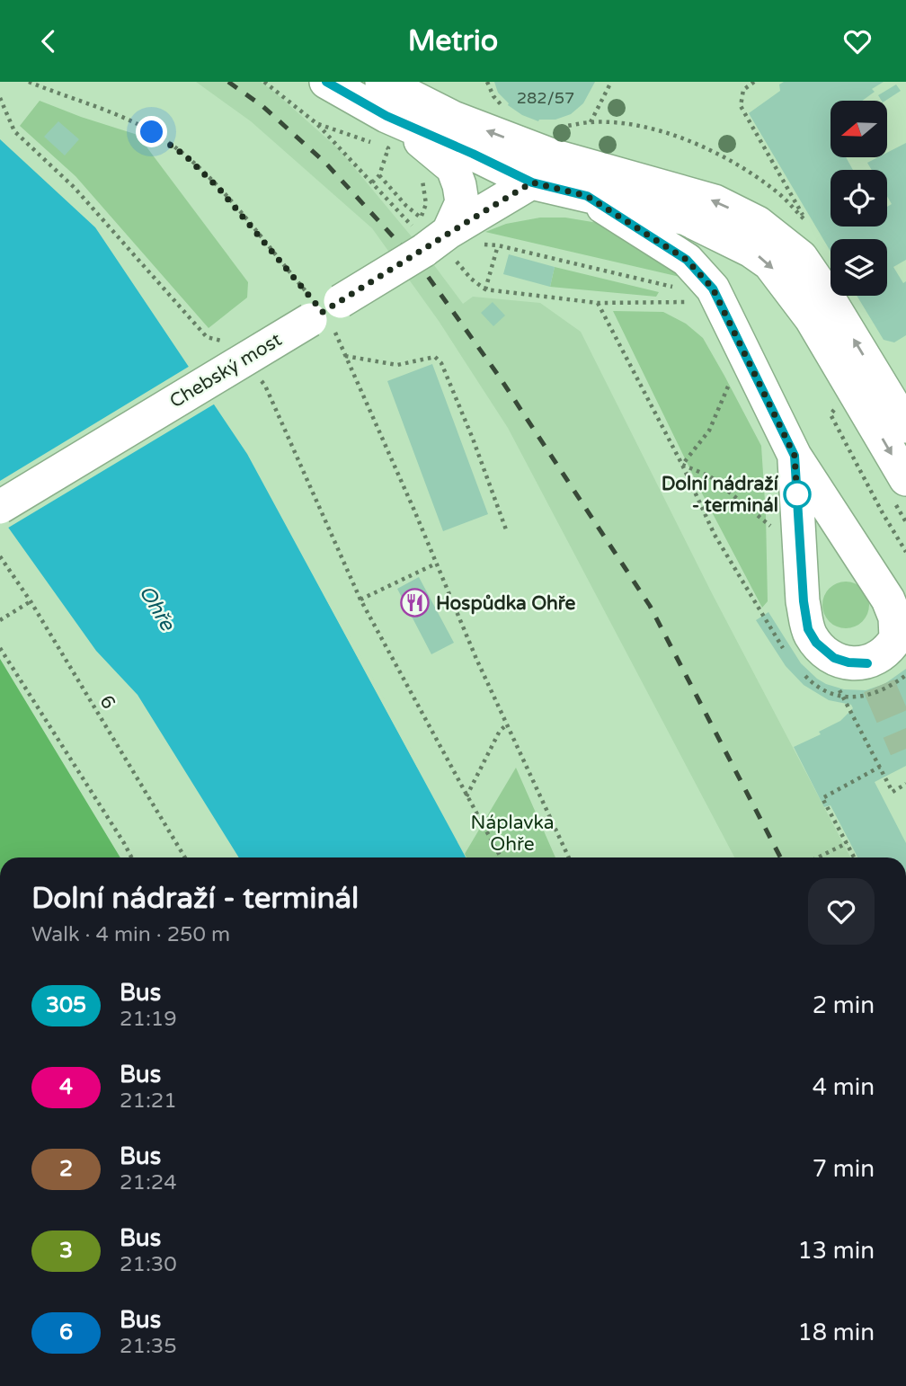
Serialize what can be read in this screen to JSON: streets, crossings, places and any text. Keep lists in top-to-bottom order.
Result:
{
  "streets": {
    "street": ["Chebský most"],
    "path": ["6"]
  },
  "water": ["Ohře"],
  "parks": ["Náplavka Ohře"],
  "places": {
    "other": ["Dolní nádraží - terminál"],
    "restaurant": ["Hospůdka Ohře"]
  },
  "lines": ["bus line 305"],
  "house_numbers": ["282/57"],
  "north": "left",
  "page": {
    "header": "Metrio",
    "heading": ["Dolní nádraží - terminál", "Walk · 4 min · 250 m"],
    "list": [
      {
        "mark": "305",
        "name": "Bus",
        "note": "21:19",
        "value": "2 min"
      },
      {
        "mark": "4",
        "name": "Bus",
        "note": "21:21",
        "value": "4 min"
      },
      {
        "mark": "2",
        "name": "Bus",
        "note": "21:24",
        "value": "7 min"
      },
      {
        "mark": "3",
        "name": "Bus",
        "note": "21:30",
        "value": "13 min"
      },
      {
        "mark": "6",
        "name": "Bus",
        "note": "21:35",
        "value": "18 min"
      }
    ]
  }
}
